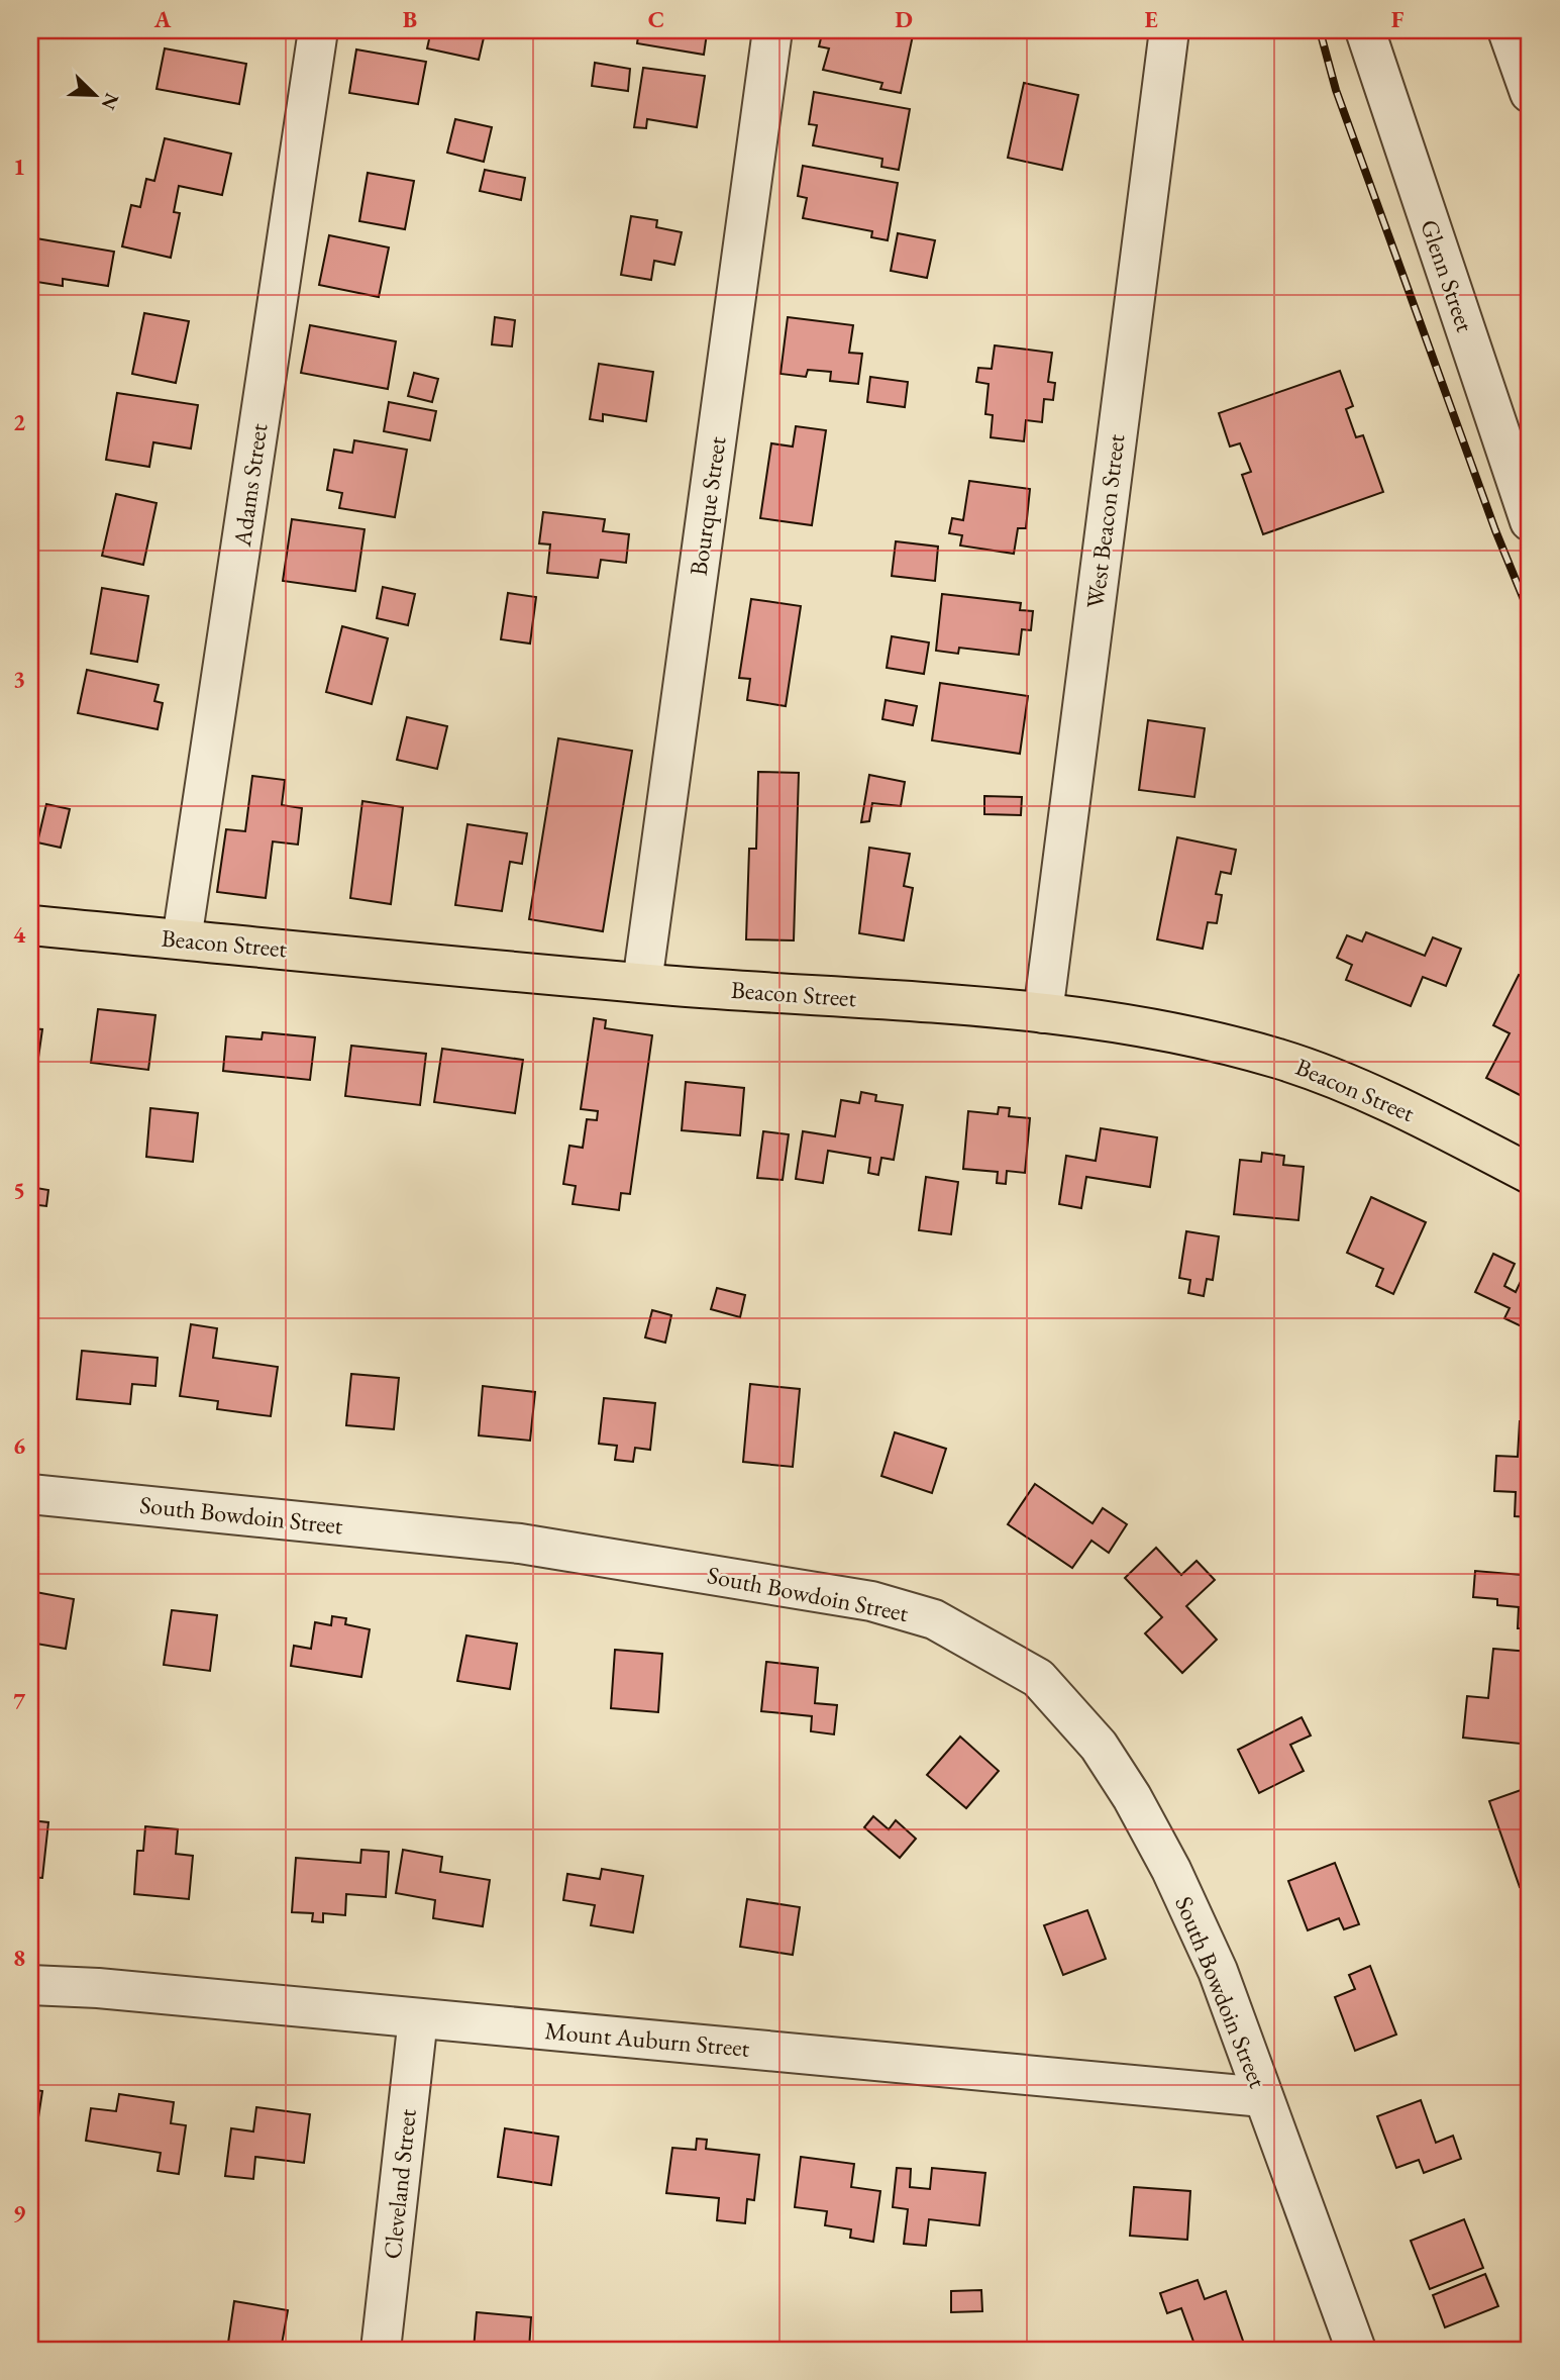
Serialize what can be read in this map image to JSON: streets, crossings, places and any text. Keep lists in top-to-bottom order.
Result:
{
  "streets": {
    "main road": ["Beacon Street"],
    "street": [
      "Glenn Street",
      "Adams Street",
      "Bourque Street",
      "West Beacon Street",
      "South Bowdoin Street",
      "Mount Auburn Street",
      "Cleveland Street"
    ]
  },
  "crossings": [
    ["Adams Street", "Beacon Street"],
    ["Bourque Street", "Beacon Street"],
    ["West Beacon Street", "Beacon Street"],
    ["South Bowdoin Street", "Mount Auburn Street"],
    ["Mount Auburn Street", "Cleveland Street"]
  ],
  "north": "bottom right",
  "grid": {
    "columns": [
      "A",
      "B",
      "C",
      "D",
      "E",
      "F"
    ],
    "rows": [
      "1",
      "2",
      "3",
      "4",
      "5",
      "6",
      "7",
      "8",
      "9"
    ]
  }
}
